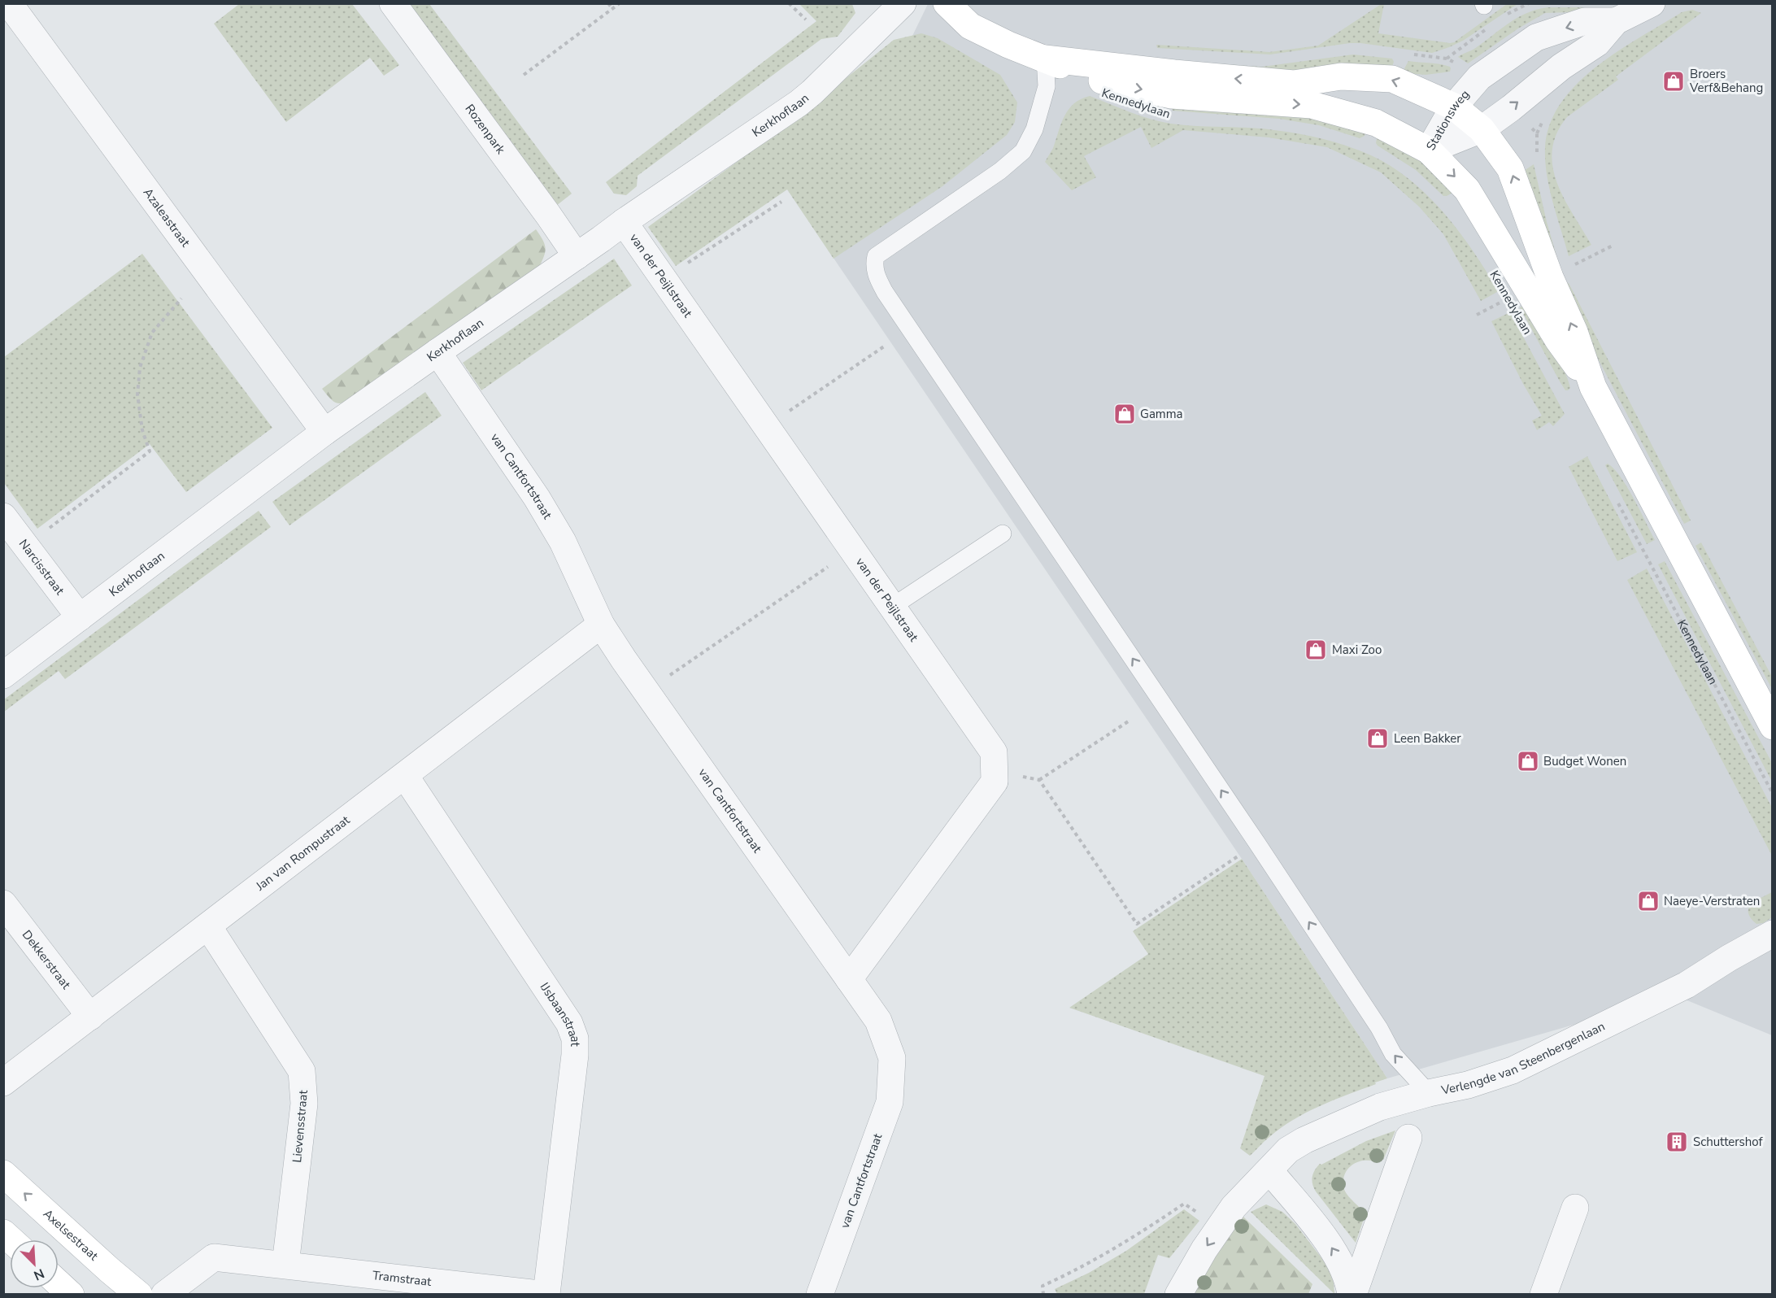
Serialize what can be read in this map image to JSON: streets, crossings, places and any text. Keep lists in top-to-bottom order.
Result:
{
  "streets": {
    "main road": ["Kennedylaan", "Axelsestraat"],
    "street": [
      "Kerkhoflaan",
      "Stationsweg",
      "Rozenpark",
      "Azaleastraat",
      "van der Peijlstraat",
      "van Cantfortstraat",
      "Narcisstraat",
      "Jan van Rompustraat",
      "Dekkerstraat",
      "IJsbaanstraat",
      "Verlengde van Steenbergenlaan",
      "Lievensstraat",
      "Tramstraat"
    ]
  },
  "crossings": [
    ["Kennedylaan", "Stationsweg"],
    ["Kerkhoflaan", "Rozenpark"],
    ["Kerkhoflaan", "Azaleastraat"],
    ["Kerkhoflaan", "van der Peijlstraat"],
    ["Kerkhoflaan", "van Cantfortstraat"],
    ["Kerkhoflaan", "Narcisstraat"],
    ["van der Peijlstraat", "van Cantfortstraat"],
    ["van Cantfortstraat", "Jan van Rompustraat"],
    ["Jan van Rompustraat", "Dekkerstraat"],
    ["Jan van Rompustraat", "IJsbaanstraat"],
    ["Jan van Rompustraat", "Lievensstraat"],
    ["IJsbaanstraat", "Tramstraat"],
    ["Lievensstraat", "Tramstraat"]
  ],
  "one_way": ["Axelsestraat"],
  "places": {
    "shop": [
      "Broers Verf&Behang",
      "Gamma",
      "Maxi Zoo",
      "Leen Bakker",
      "Budget Wonen",
      "Naeye-Verstraten"
    ],
    "building": ["Schuttershof"]
  },
  "north": "bottom right"
}
